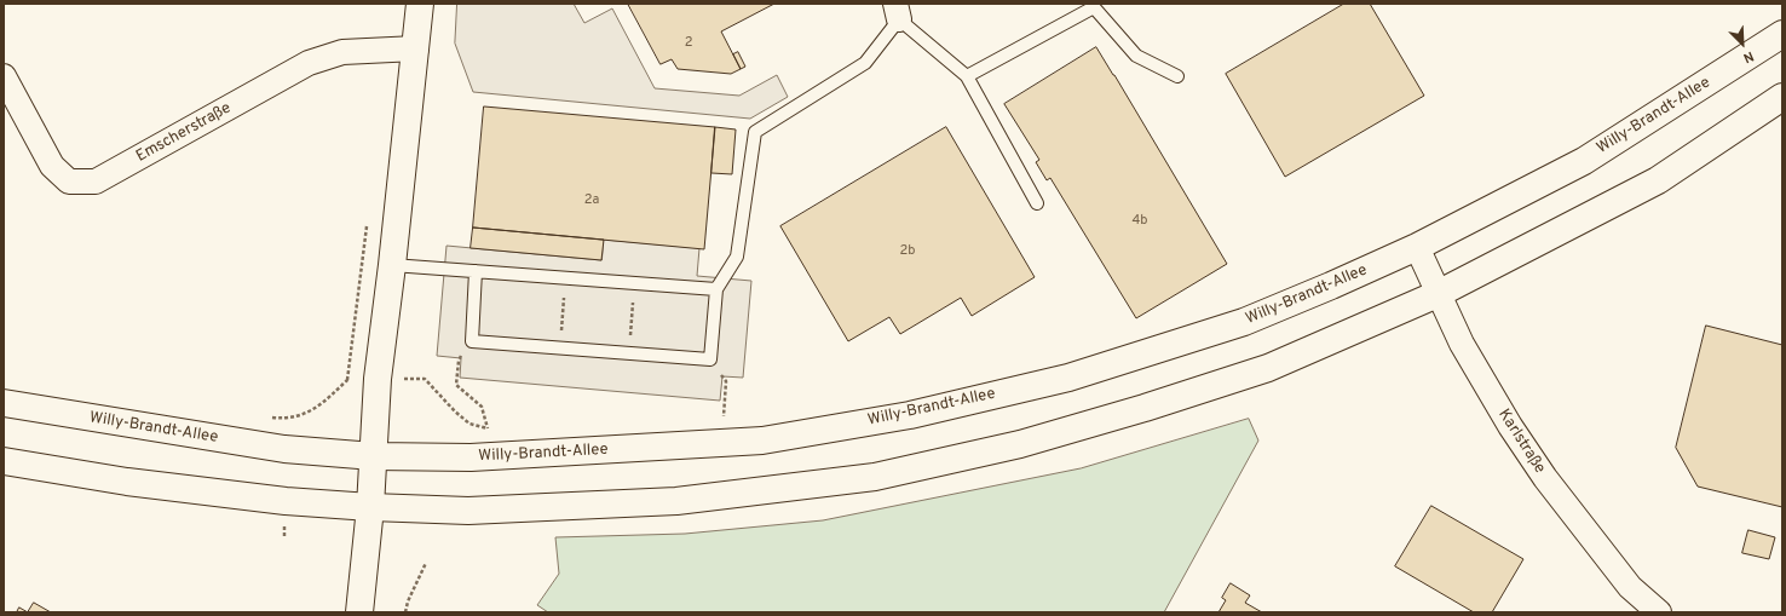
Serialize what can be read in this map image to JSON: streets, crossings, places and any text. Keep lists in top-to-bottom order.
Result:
{
  "streets": {
    "main road": ["Willy-Brandt-Allee"],
    "street": ["Emscherstraße", "Karlstraße"]
  },
  "crossings": [
    ["Willy-Brandt-Allee", "Karlstraße"]
  ],
  "house_numbers": [
    "2",
    "2a",
    "4b",
    "2b"
  ],
  "north": "bottom right"
}
